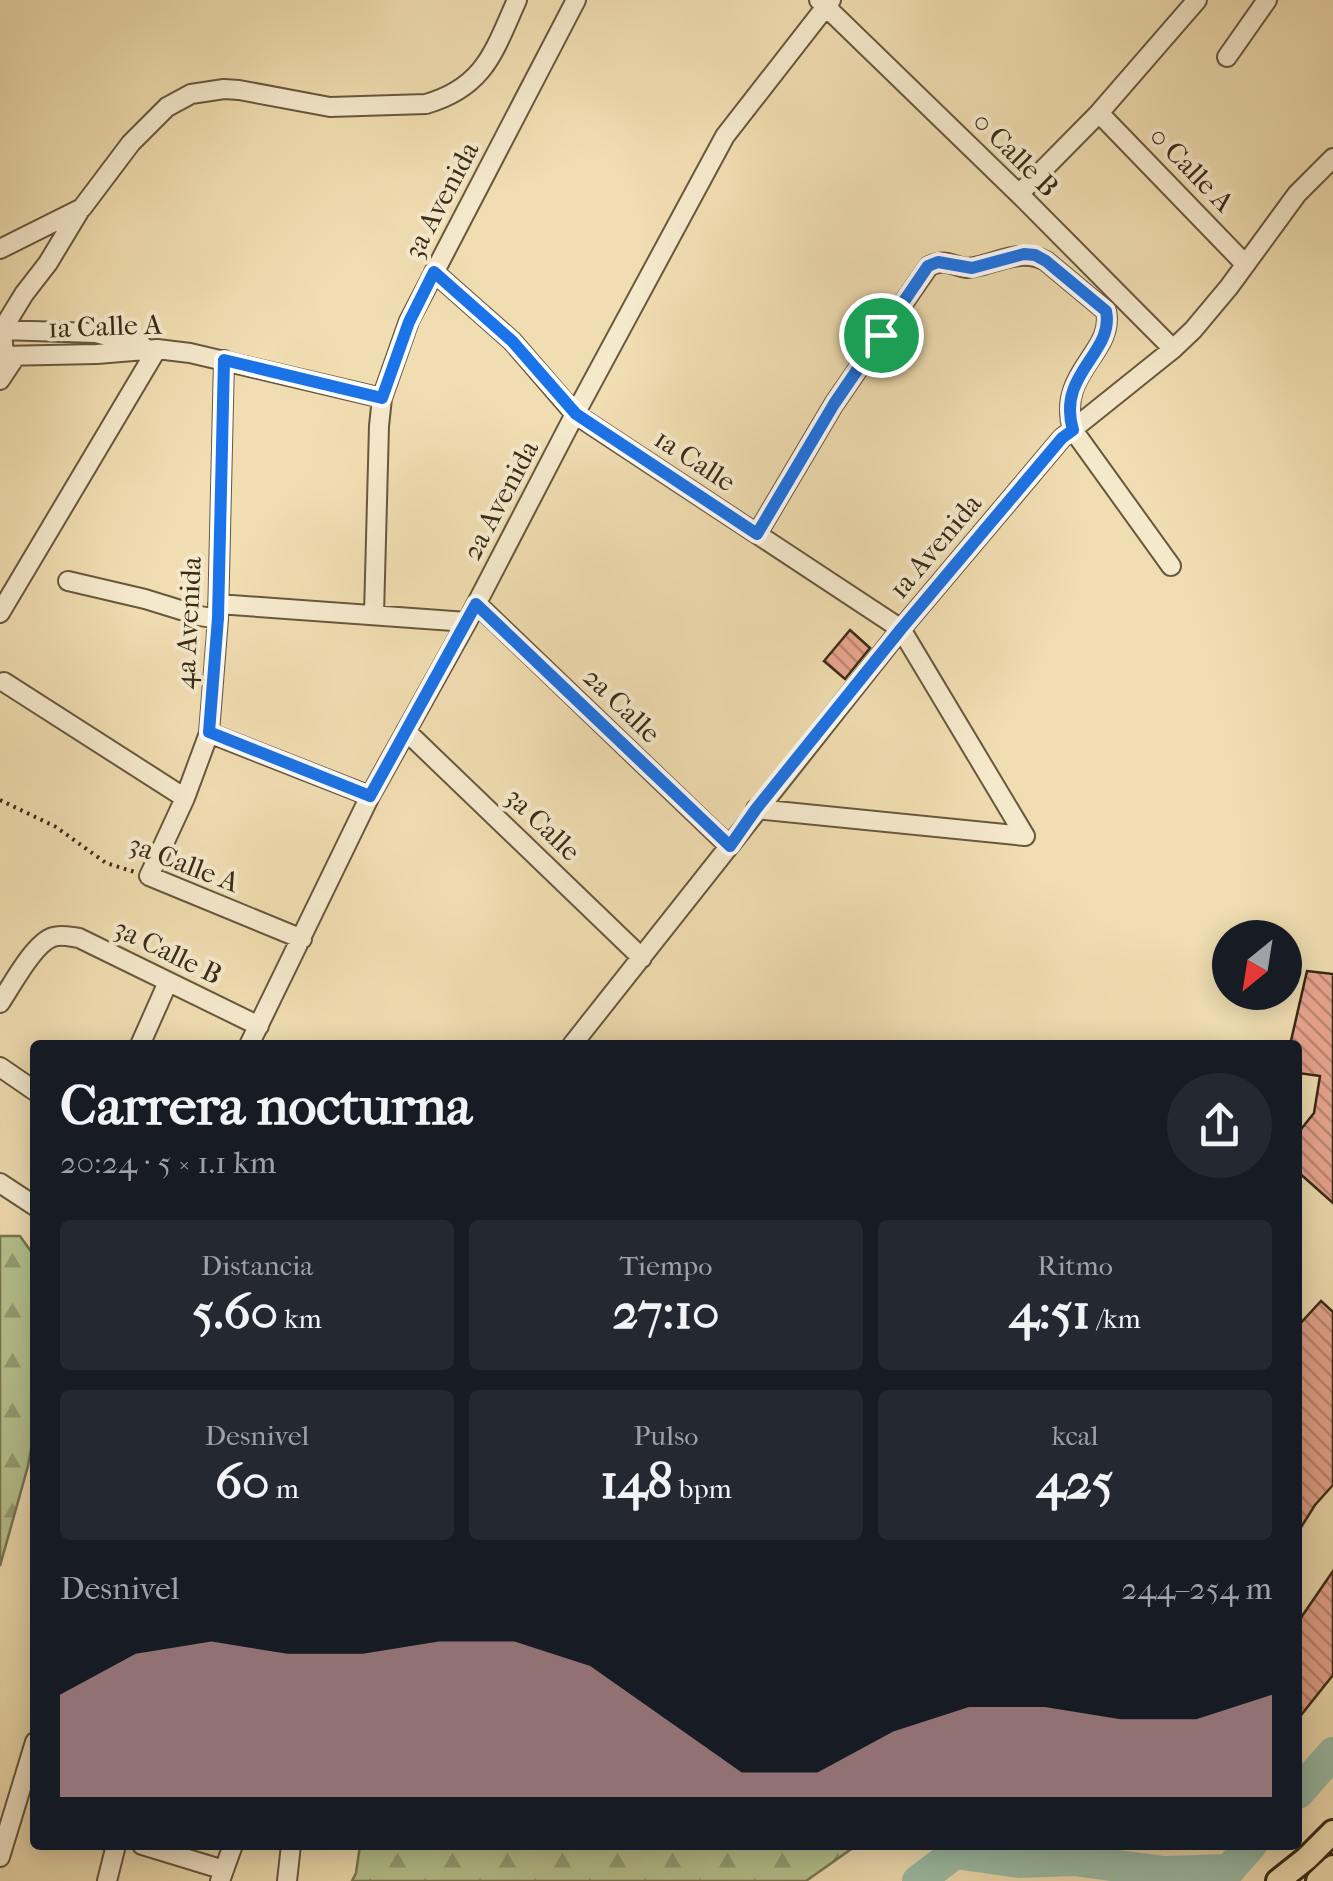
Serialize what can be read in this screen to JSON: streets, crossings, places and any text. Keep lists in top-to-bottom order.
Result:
{
  "streets": {
    "street": [
      "0 Calle B",
      "0 Calle A",
      "3a Avenida",
      "1a Calle A",
      "1a Calle",
      "2a Avenida",
      "1a Avenida",
      "4a Avenida",
      "2a Calle",
      "3a Calle",
      "3a Calle A",
      "3a Calle B"
    ]
  },
  "crossings": [
    ["0 Calle B", "2a Avenida"],
    ["0 Calle B", "1a Avenida"],
    ["0 Calle A", "1a Avenida"],
    ["3a Avenida", "1a Calle A"],
    ["3a Avenida", "1a Calle"],
    ["1a Calle A", "4a Avenida"],
    ["1a Calle", "2a Avenida"],
    ["1a Calle", "1a Avenida"],
    ["2a Avenida", "2a Calle"],
    ["2a Avenida", "3a Calle"],
    ["2a Avenida", "3a Calle A"],
    ["2a Avenida", "3a Calle B"],
    ["1a Avenida", "2a Calle"],
    ["1a Avenida", "3a Calle"],
    ["4a Avenida", "3a Calle A"]
  ],
  "north": "bottom left",
  "page": {
    "heading": ["Carrera nocturna", "20:24 · 5 × 1.1 km"],
    "stats": [
      ["Distancia", "5.60 km"],
      ["Tiempo", "27:10"],
      ["Ritmo", "4:51 /km"],
      ["Desnivel", "60 m"],
      ["Pulso", "148 bpm"],
      ["kcal", "425"]
    ],
    "chart": ["Desnivel", "244–254 m"]
  }
}
